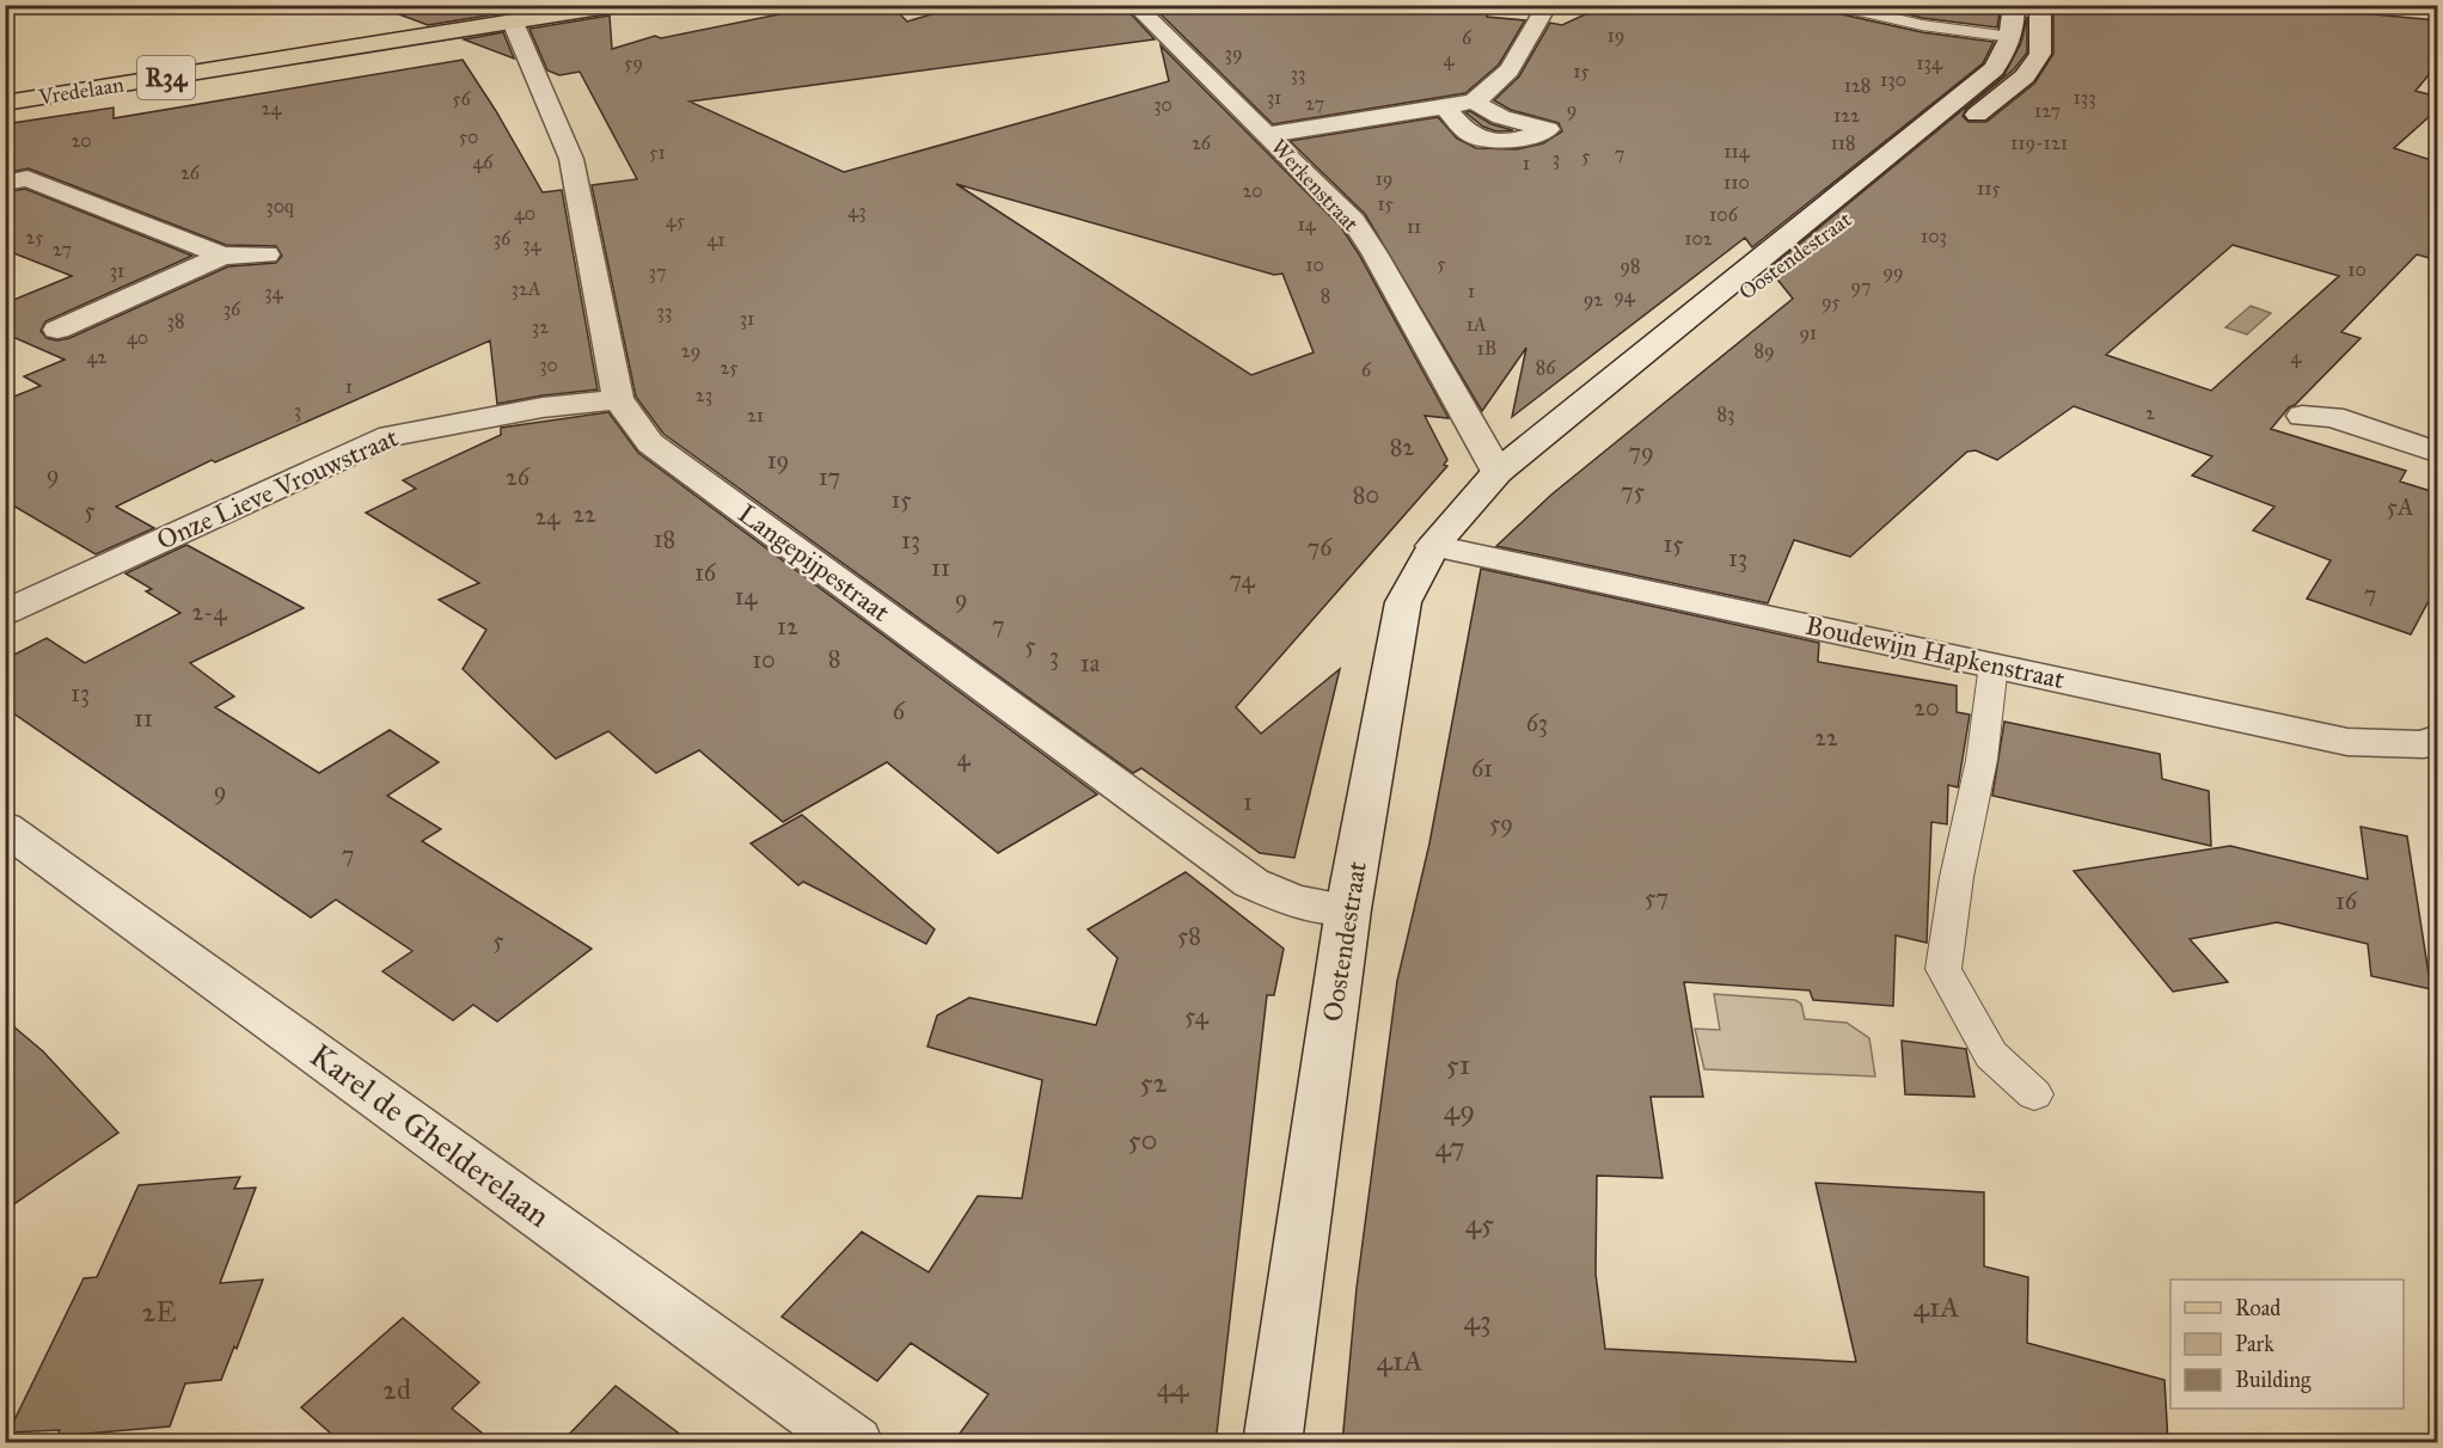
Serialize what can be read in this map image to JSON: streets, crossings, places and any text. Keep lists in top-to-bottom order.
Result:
{
  "streets": {
    "main road": ["R34", "Vredelaan"],
    "street": [
      "Werkenstraat",
      "Oostendestraat",
      "Onze Lieve Vrouwstraat",
      "Langepijpestraat",
      "Boudewijn Hapkenstraat",
      "Karel de Ghelderelaan"
    ]
  },
  "crossings": [
    ["Vredelaan", "Langepijpestraat"],
    ["Werkenstraat", "Oostendestraat"],
    ["Oostendestraat", "Langepijpestraat"],
    ["Oostendestraat", "Boudewijn Hapkenstraat"],
    ["Onze Lieve Vrouwstraat", "Langepijpestraat"]
  ],
  "house_numbers": [
    "19",
    "6",
    "39",
    "4",
    "59",
    "134",
    "15",
    "33",
    "130",
    "128",
    "31",
    "133",
    "56",
    "27",
    "30",
    "24",
    "9",
    "127",
    "122",
    "50",
    "20",
    "26",
    "118",
    "119-121",
    "114",
    "51",
    "7",
    "5",
    "3",
    "46",
    "1",
    "26",
    "19",
    "110",
    "115",
    "20",
    "15",
    "30q",
    "43",
    "40",
    "106",
    "45",
    "14",
    "11",
    "103",
    "25",
    "36",
    "102",
    "41",
    "34",
    "27",
    "5",
    "10",
    "98",
    "10",
    "31",
    "37",
    "99",
    "97",
    "32A",
    "1",
    "34",
    "8",
    "94",
    "92",
    "95",
    "36",
    "33",
    "31",
    "38",
    "1A",
    "32",
    "91",
    "40",
    "1B",
    "29",
    "89",
    "42",
    "4",
    "30",
    "25",
    "86",
    "6",
    "1",
    "23",
    "3",
    "2",
    "83",
    "21",
    "82",
    "79",
    "19",
    "9",
    "26",
    "17",
    "75",
    "80",
    "15",
    "5A",
    "5",
    "22",
    "24",
    "18",
    "13",
    "15",
    "76",
    "13",
    "11",
    "16",
    "74",
    "7",
    "14",
    "9",
    "2-4",
    "7",
    "12",
    "5",
    "3",
    "8",
    "10",
    "1a",
    "13",
    "20",
    "6",
    "11",
    "63",
    "22",
    "4",
    "61",
    "9",
    "1",
    "59",
    "7",
    "57",
    "16",
    "58",
    "5",
    "54",
    "51",
    "52",
    "49",
    "50",
    "47",
    "45",
    "41A",
    "2E",
    "43",
    "41A",
    "44",
    "2d"
  ],
  "legend": ["Road", "Park", "Building"]
}
